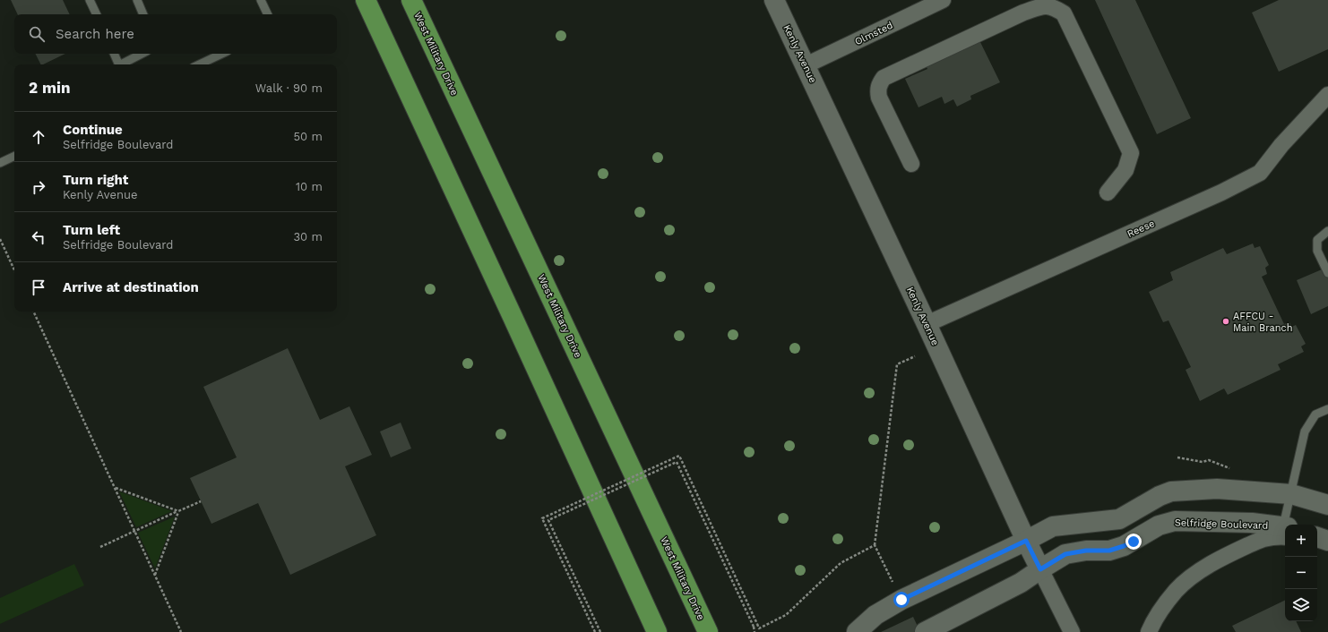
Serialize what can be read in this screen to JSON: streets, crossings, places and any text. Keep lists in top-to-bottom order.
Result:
{
  "streets": {
    "main road": ["West Military Drive"],
    "street": [
      "Olmsted",
      "Kenly Avenue",
      "Reese",
      "Selfridge Boulevard"
    ]
  },
  "crossings": [
    ["Olmsted", "Kenly Avenue"],
    ["Kenly Avenue", "Reese"],
    ["Kenly Avenue", "Selfridge Boulevard"]
  ],
  "places": ["AFFCU - Main Branch"],
  "page": {
    "search": "Search here",
    "heading": ["2 min", "Walk · 90 m"],
    "list": [
      ["Continue", "Selfridge Boulevard", "50 m"],
      ["Turn right", "Kenly Avenue", "10 m"],
      ["Turn left", "Selfridge Boulevard", "30 m"],
      "Arrive at destination"
    ],
    "map_buttons": ["+", "−"]
  }
}
